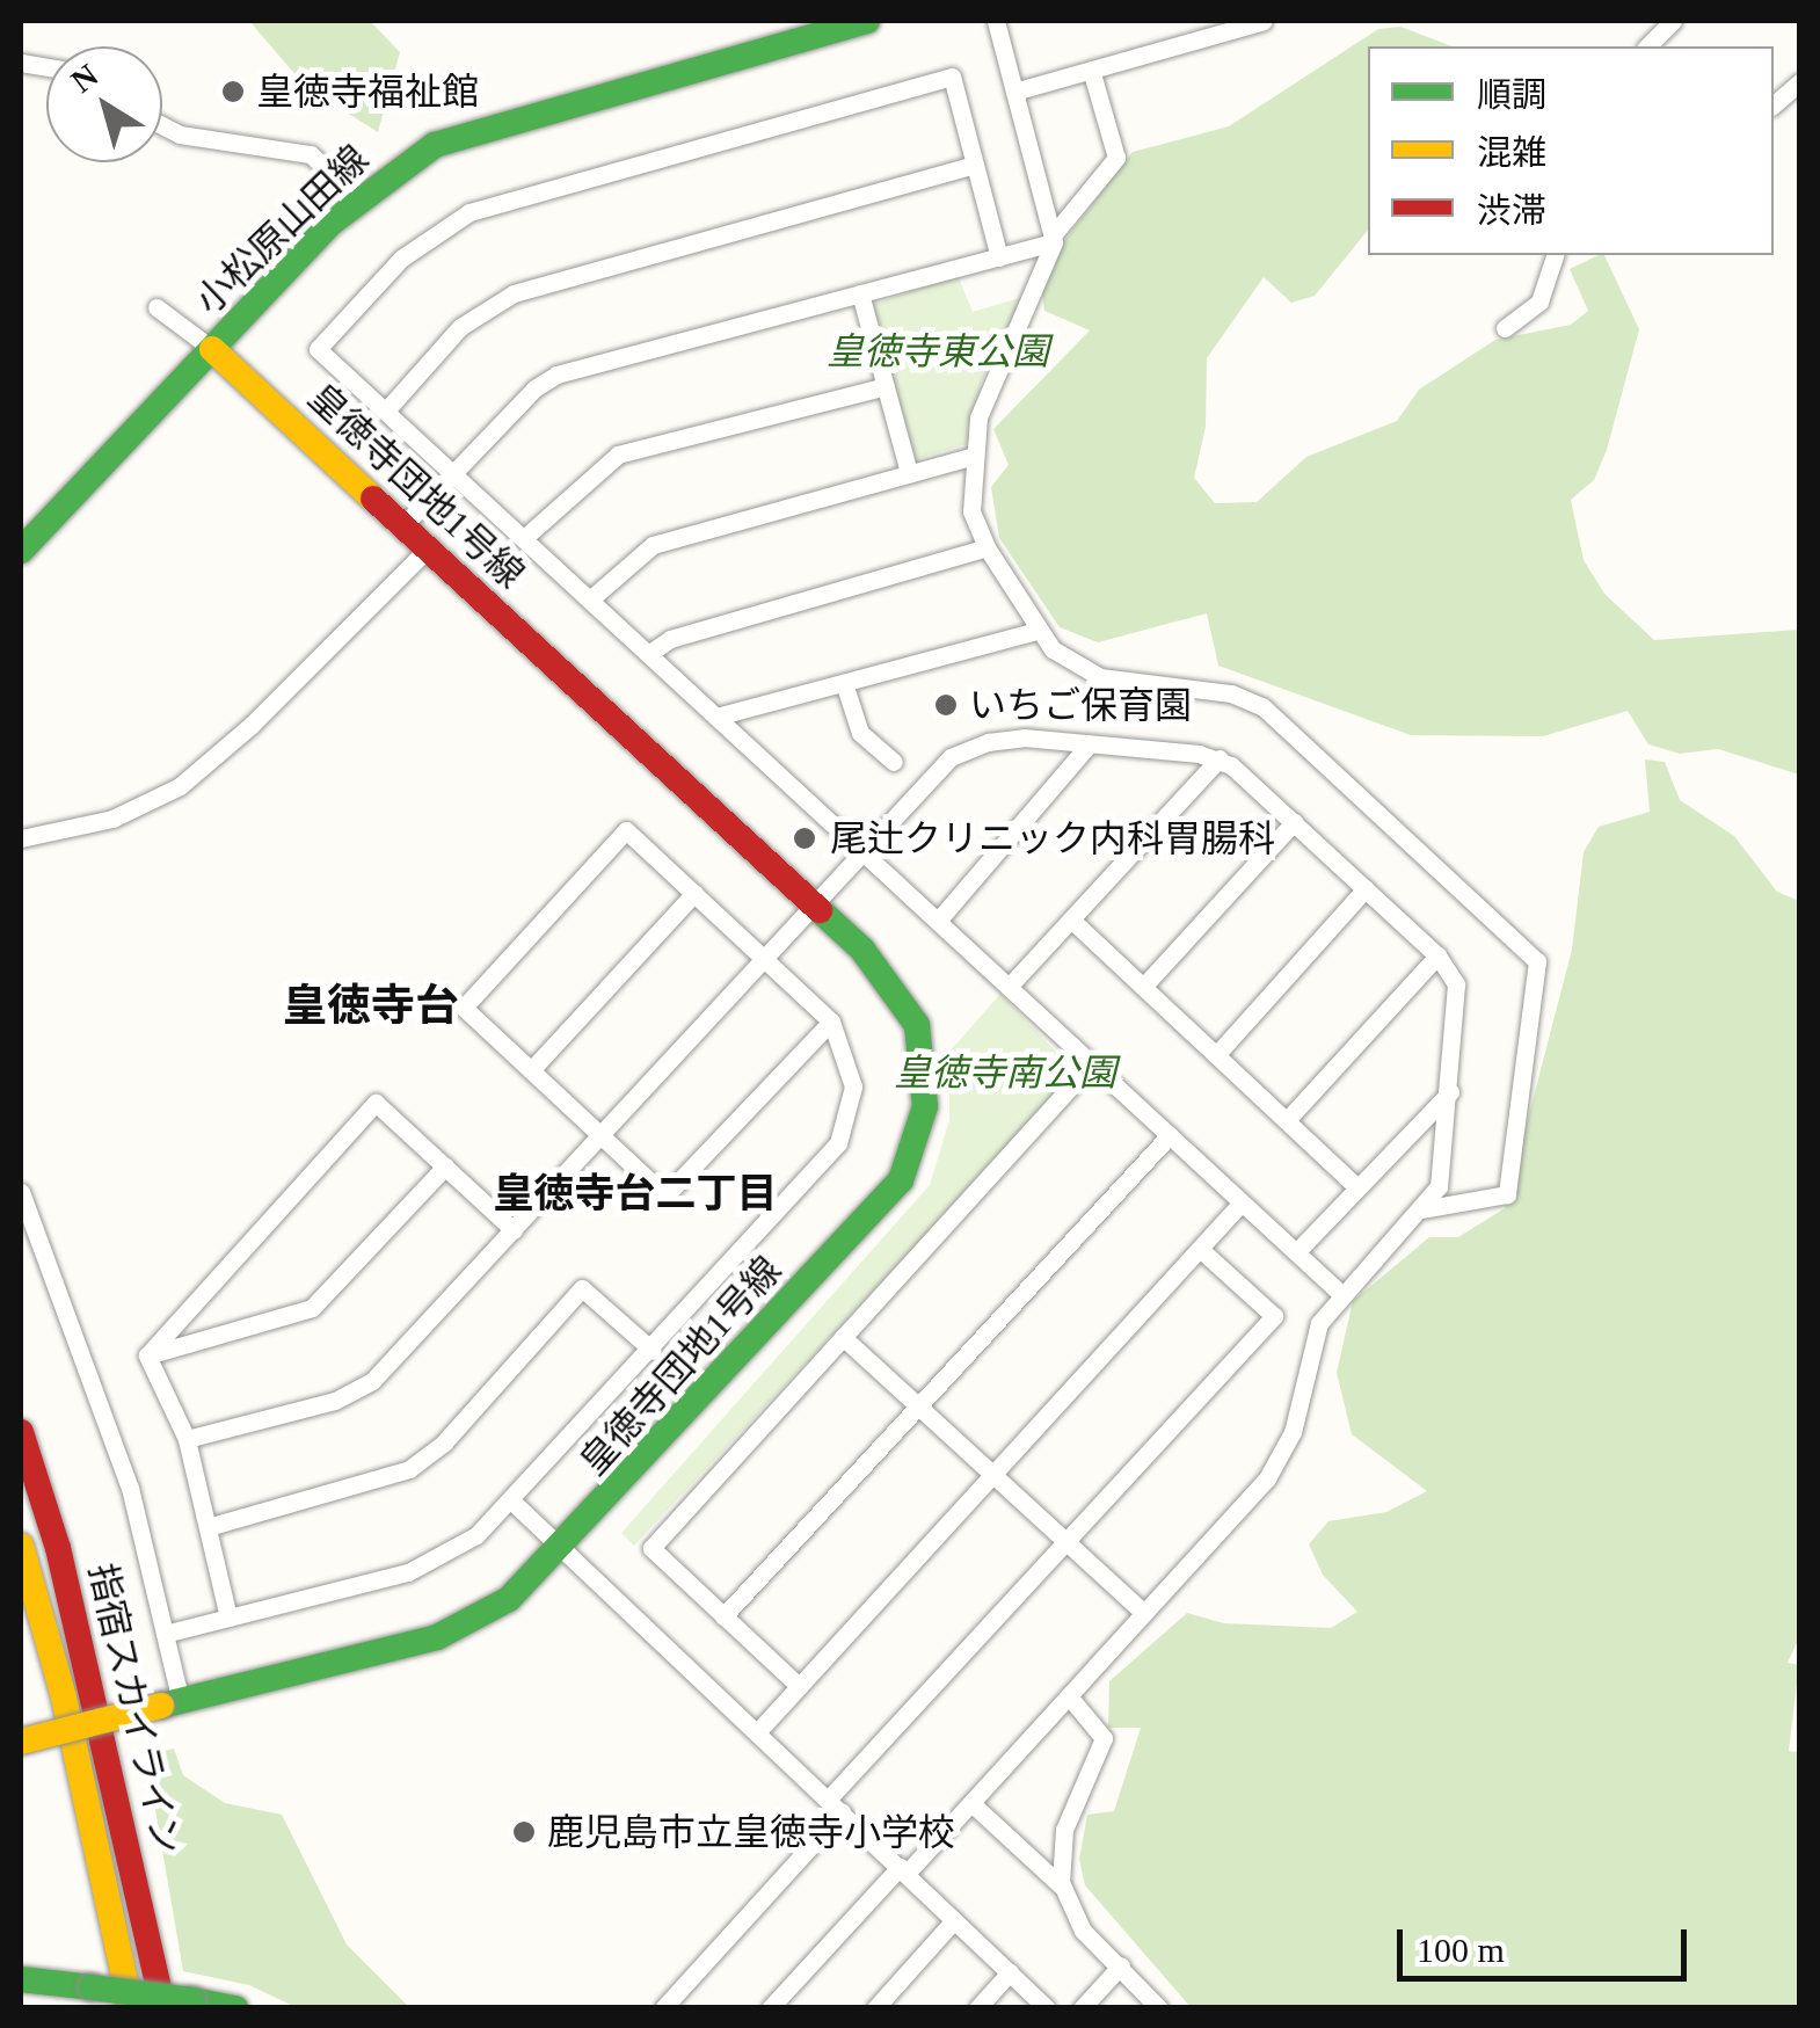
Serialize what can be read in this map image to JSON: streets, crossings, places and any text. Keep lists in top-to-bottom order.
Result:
{
  "streets": {
    "street": ["小松原山田線", "皇徳寺団地1号線", "指宿スカイライン"]
  },
  "crossings": [
    ["小松原山田線", "皇徳寺団地1号線"]
  ],
  "districts": ["皇徳寺台", "皇徳寺台二丁目"],
  "parks": ["皇徳寺東公園", "皇徳寺南公園"],
  "places": [
    "皇徳寺福祉館",
    "いちご保育園",
    "尾辻クリニック内科胃腸科",
    "鹿児島市立皇徳寺小学校"
  ],
  "legend": ["順調", "混雑", "渋滞"],
  "scale_bar": "100 m",
  "north": "top left"
}
